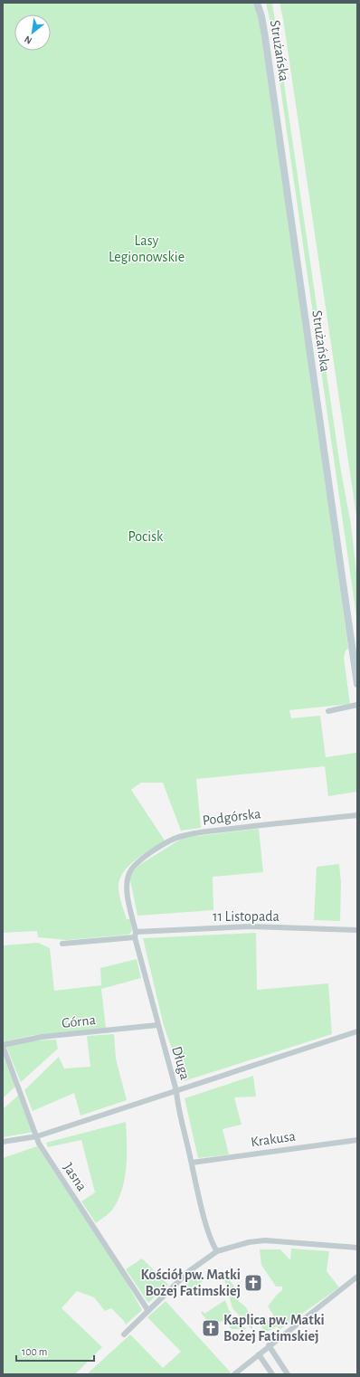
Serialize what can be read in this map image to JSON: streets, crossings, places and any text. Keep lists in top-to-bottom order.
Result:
{
  "streets": {
    "main road": ["Strużańska"],
    "street": [
      "Podgórska",
      "11 Listopada",
      "Górna",
      "Długa",
      "Krakusa",
      "Jasna"
    ]
  },
  "crossings": [
    ["Podgórska", "Długa"],
    ["11 Listopada", "Długa"],
    ["Górna", "Długa"],
    ["Górna", "Jasna"],
    ["Długa", "Krakusa"]
  ],
  "parks": ["Lasy Legionowskie", "Pocisk"],
  "places": {
    "church": ["Kościół pw. Matki Bożej Fatimskiej", "Kaplica pw. Matki Bożej Fatimskiej"]
  },
  "scale_bar": "100 m",
  "north": "bottom left"
}
